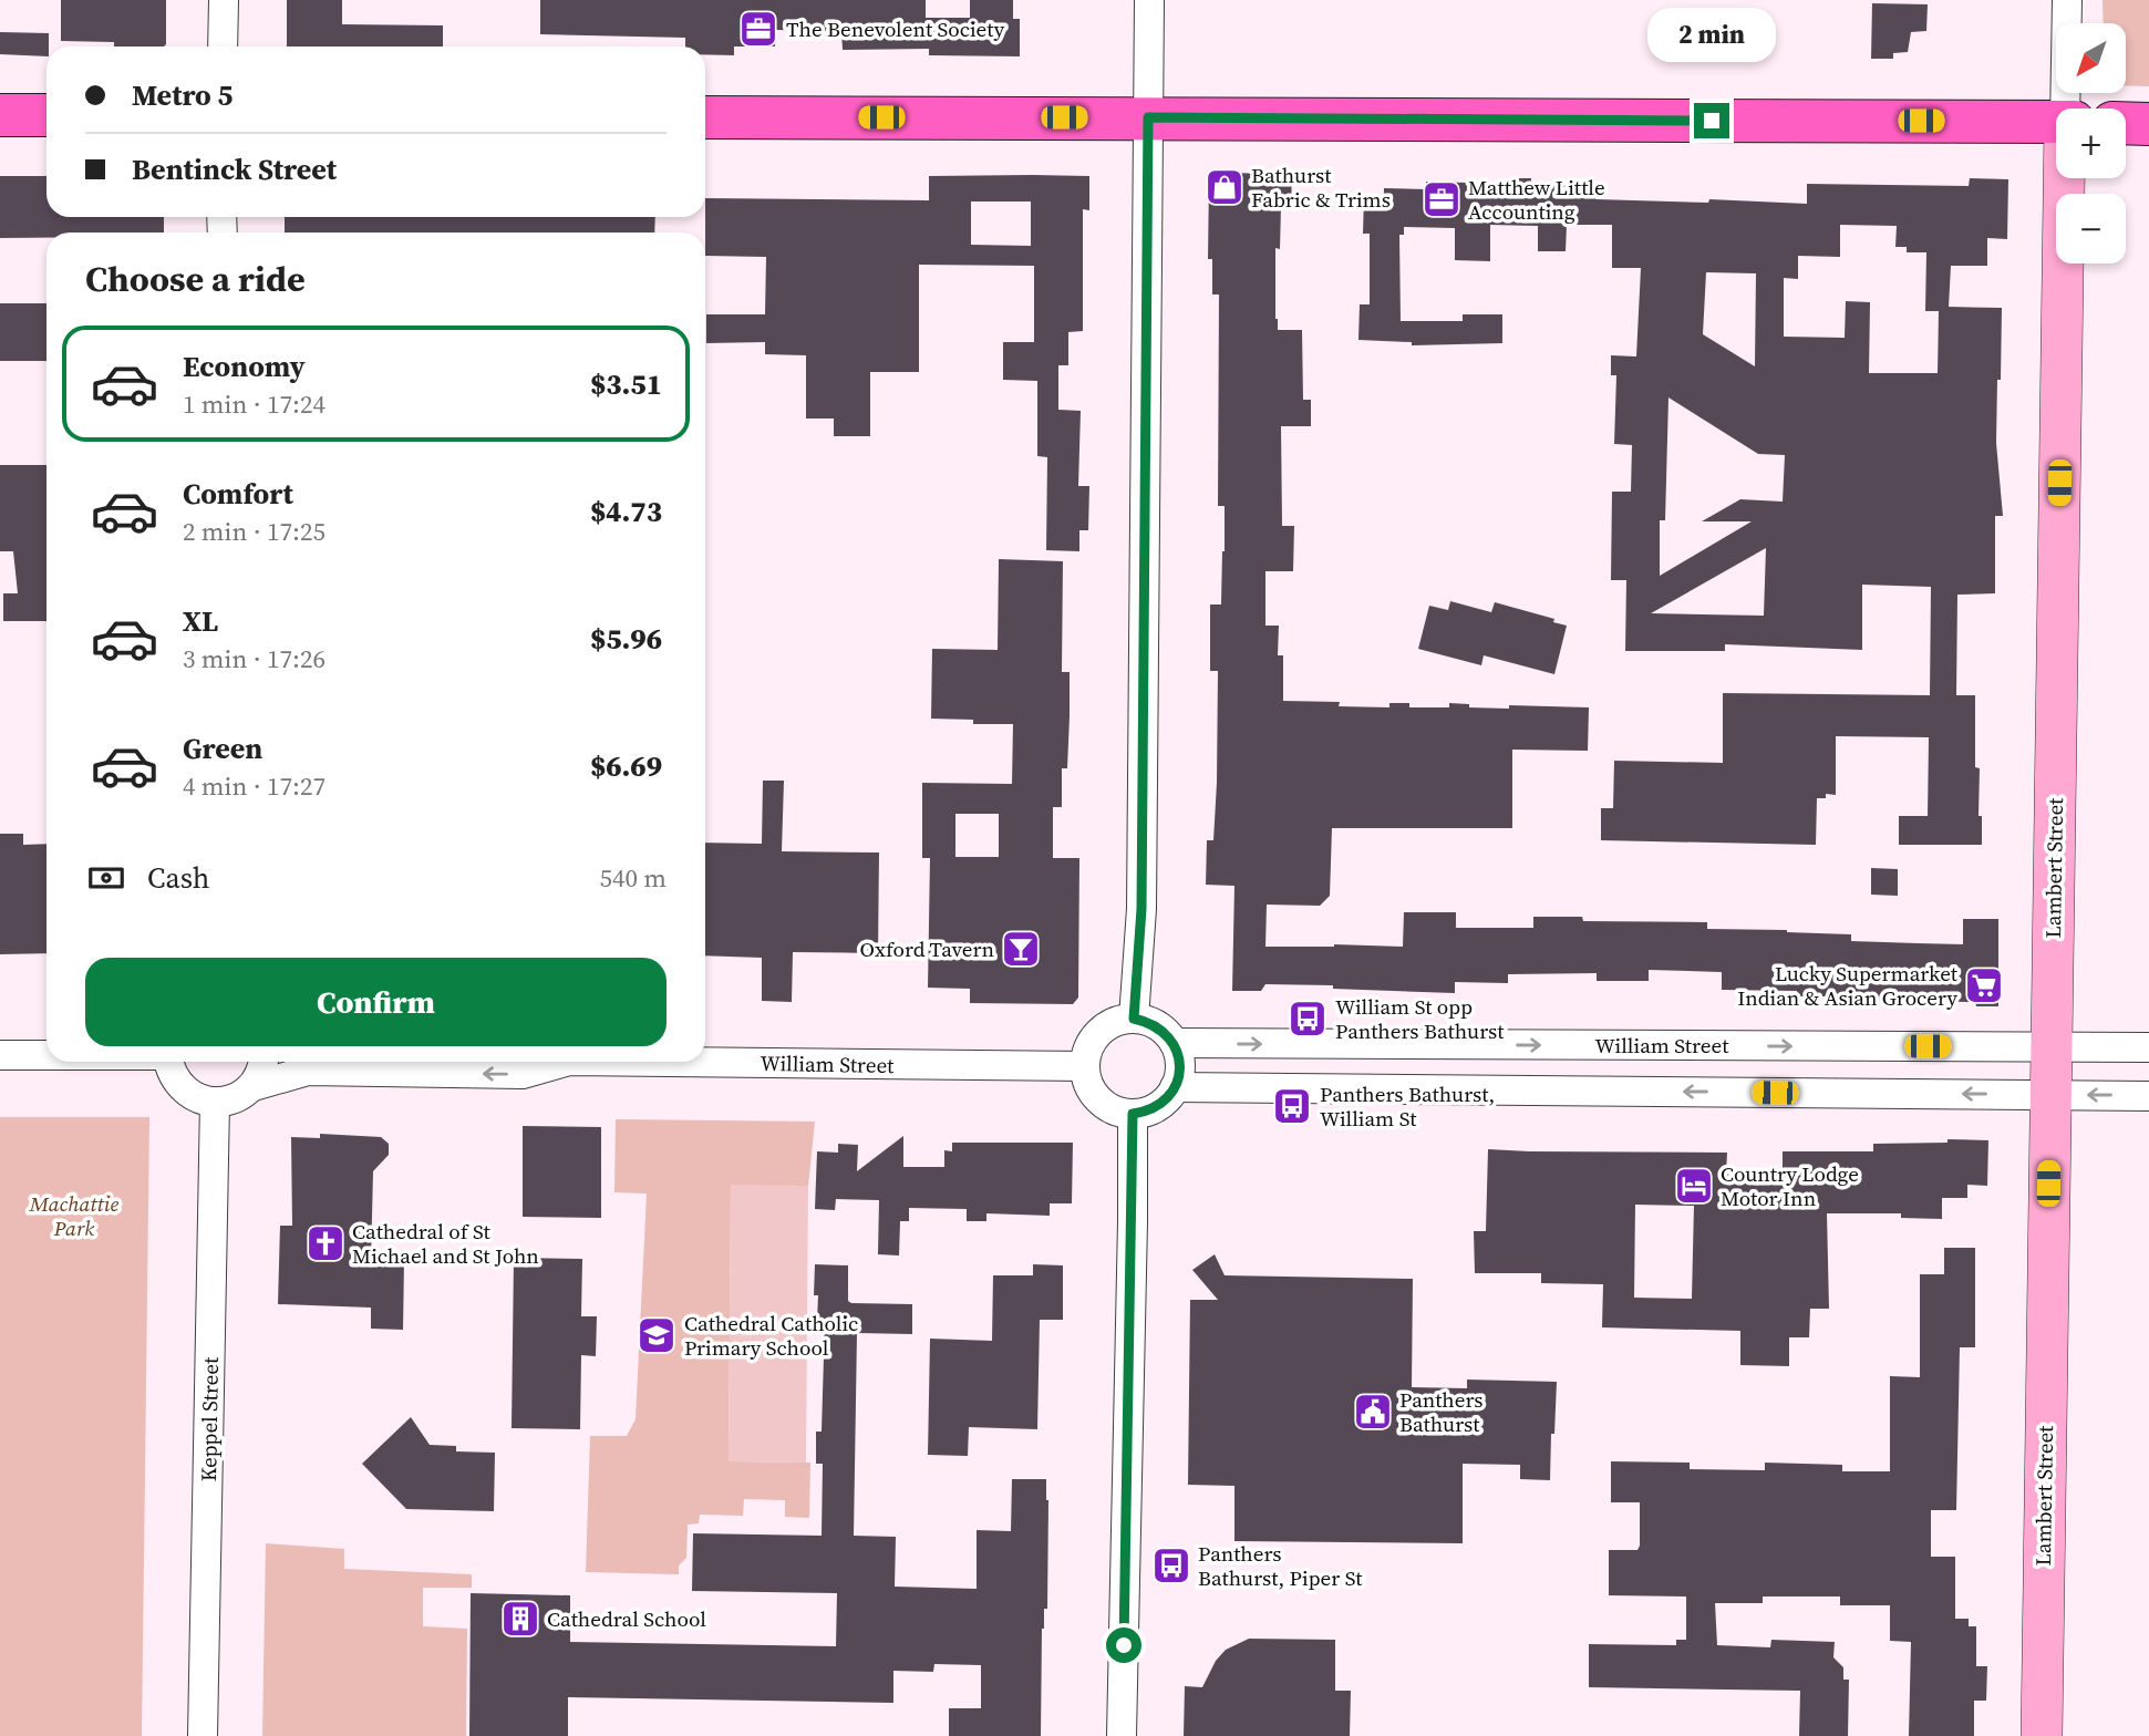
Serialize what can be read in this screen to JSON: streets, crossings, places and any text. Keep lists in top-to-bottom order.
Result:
{
  "streets": {
    "main road": ["Lambert Street"],
    "street": ["William Street", "Keppel Street"]
  },
  "crossings": [
    ["Lambert Street", "William Street"],
    ["William Street", "Keppel Street"]
  ],
  "parks": ["Machattie Park"],
  "places": {
    "office": ["The Benevolent Society", "Matthew Little Accounting"],
    "shop": ["Bathurst Fabric & Trims"],
    "bar": ["Oxford Tavern"],
    "supermarket": ["Lucky Supermarket Indian & Asian Grocery"],
    "bus stop": ["William St opp Panthers Bathurst", "Panthers Bathurst, William St", "Panthers Bathurst, Piper St"],
    "hotel": ["Country Lodge Motor Inn"],
    "church": ["Cathedral of St Michael and St John"],
    "school or university": ["Cathedral Catholic Primary School"],
    "public building": ["Panthers Bathurst"],
    "building": ["Cathedral School"]
  },
  "north": "bottom left",
  "page": {
    "bubble": "2 min",
    "map_buttons": ["+", "−"],
    "banner": ["Metro 5", "Bentinck Street"],
    "heading": "Choose a ride",
    "list": [
      {
        "name": "Economy",
        "note": "1 min · 17:24",
        "value": "$3.51"
      },
      {
        "name": "Comfort",
        "note": "2 min · 17:25",
        "value": "$4.73"
      },
      {
        "name": "XL",
        "note": "3 min · 17:26",
        "value": "$5.96"
      },
      {
        "name": "Green",
        "note": "4 min · 17:27",
        "value": "$6.69"
      }
    ],
    "pay": ["Cash", "540 m"],
    "buttons": "Confirm"
  }
}
